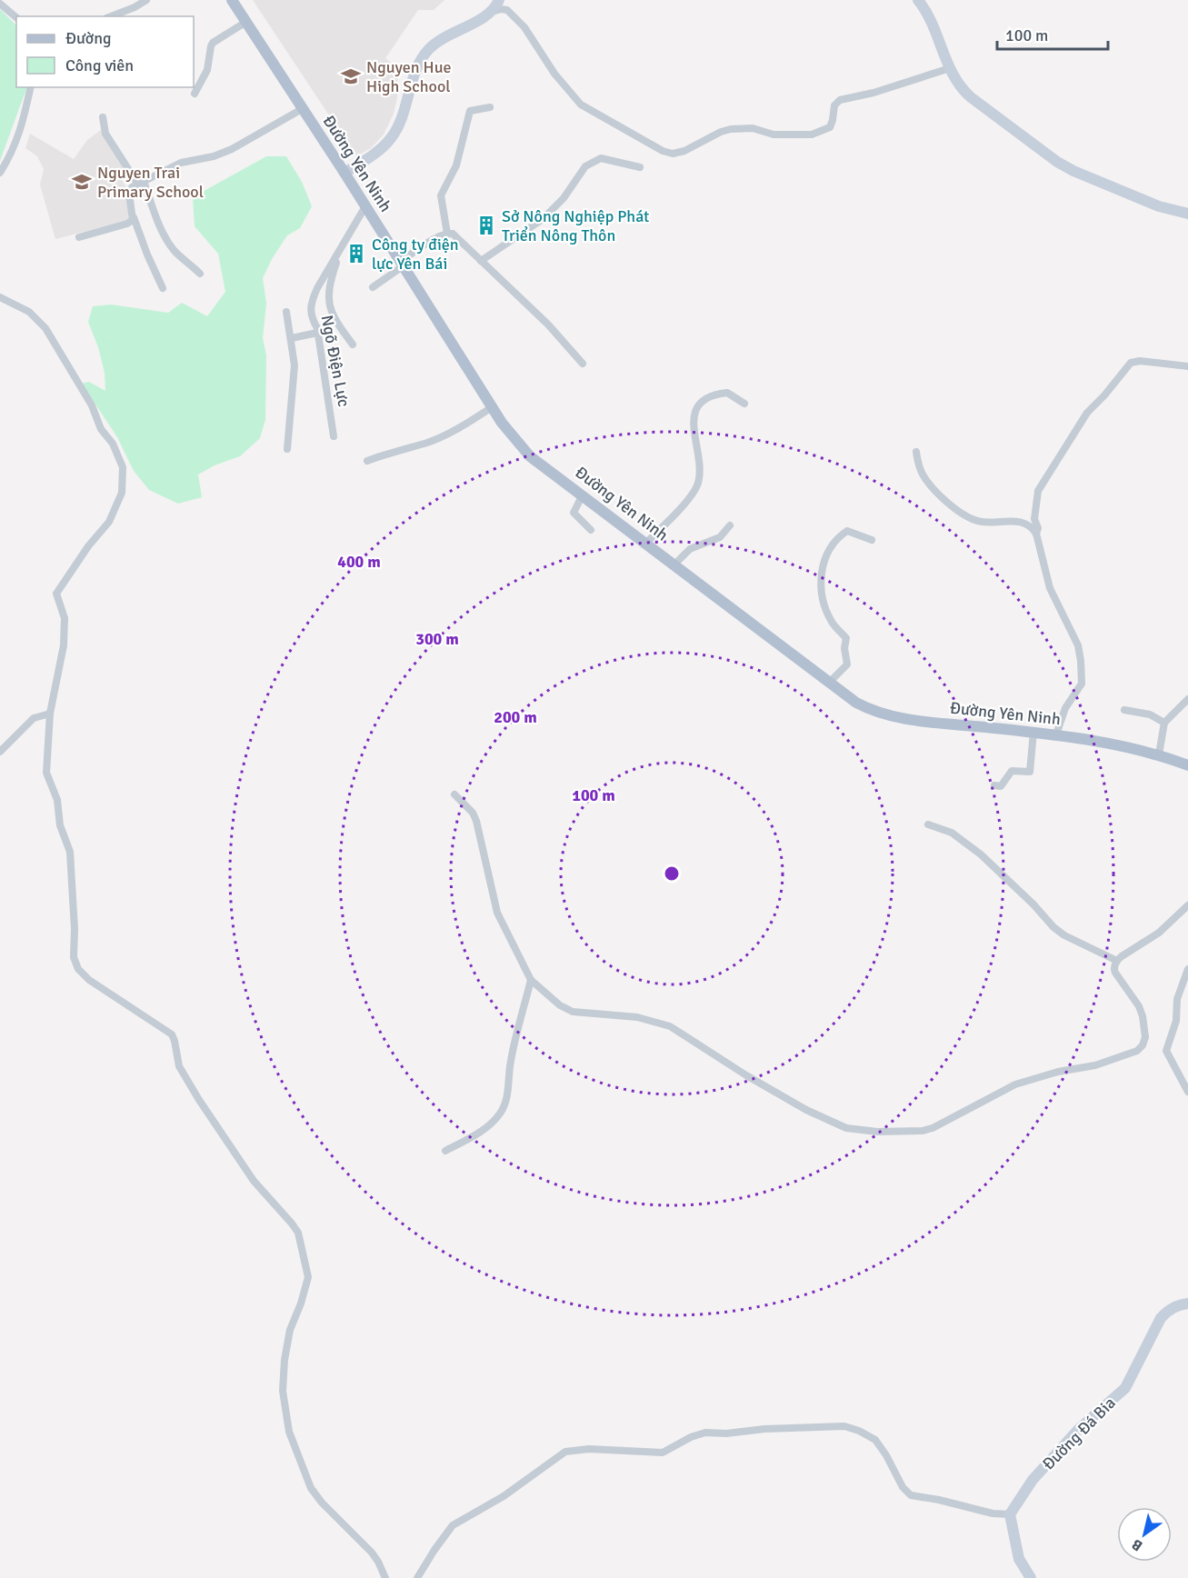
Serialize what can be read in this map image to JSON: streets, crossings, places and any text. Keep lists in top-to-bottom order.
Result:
{
  "streets": {
    "main road": ["Đường Yên Ninh"],
    "street": ["Ngõ Điện Lực", "Đường Đá Bia"]
  },
  "crossings": [
    ["Đường Yên Ninh", "Ngõ Điện Lực"]
  ],
  "places": {
    "school or university": ["Nguyen Hue High School", "Nguyen Trai Primary School"],
    "building": ["Sở Nông Nghiệp Phát Triển Nông Thôn", "Công ty điện lực Yên Bái"]
  },
  "legend": ["Đường", "Công viên"],
  "scale_bar": "100 m",
  "north": "bottom left",
  "rings": [
    "400 m",
    "300 m",
    "200 m",
    "100 m"
  ]
}
